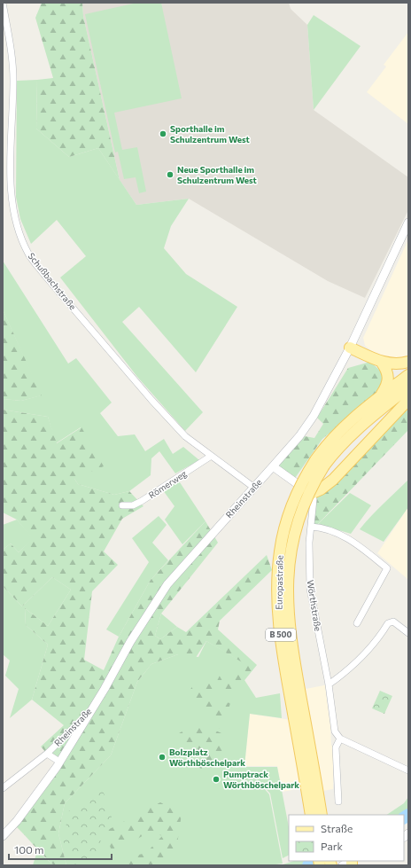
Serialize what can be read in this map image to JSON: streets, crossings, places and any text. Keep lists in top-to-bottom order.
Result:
{
  "streets": {
    "main road": ["Europastraße", "B 500"],
    "street": [
      "Schußbachstraße",
      "Römerweg",
      "Rheinstraße",
      "Wörthstraße"
    ]
  },
  "crossings": [
    ["Schußbachstraße", "Römerweg"],
    ["Schußbachstraße", "Rheinstraße"]
  ],
  "places": [
    "Sporthalle im Schulzentrum West",
    "Neue Sporthalle im Schulzentrum West",
    "Bolzplatz Wörthböschelpark",
    "Pumptrack Wörthböschelpark"
  ],
  "legend": ["Straße", "Park"],
  "scale_bar": "100 m"
}
